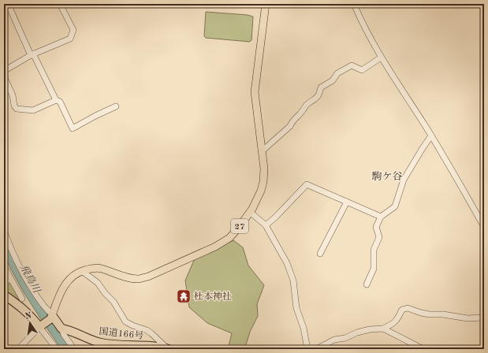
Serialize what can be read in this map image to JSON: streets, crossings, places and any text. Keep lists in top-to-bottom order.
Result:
{
  "streets": {
    "highway": ["国道166号"],
    "main road": ["27"]
  },
  "districts": ["駒ケ谷"],
  "water": ["飛鳥川"],
  "places": {
    "temple": ["杜本神社"]
  },
  "north": "top"
}
